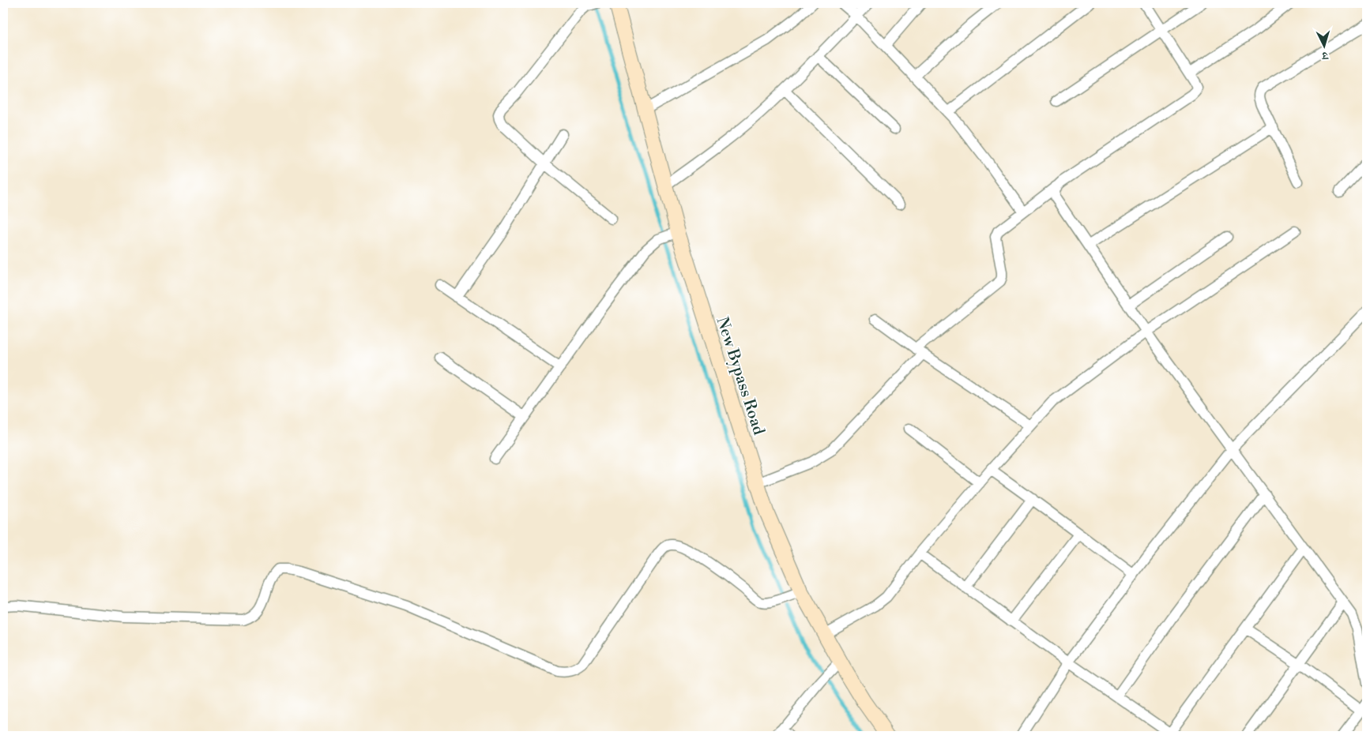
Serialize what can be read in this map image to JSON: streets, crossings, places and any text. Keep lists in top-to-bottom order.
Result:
{
  "streets": {
    "main road": ["New Bypass Road"]
  },
  "north": "bottom"
}
